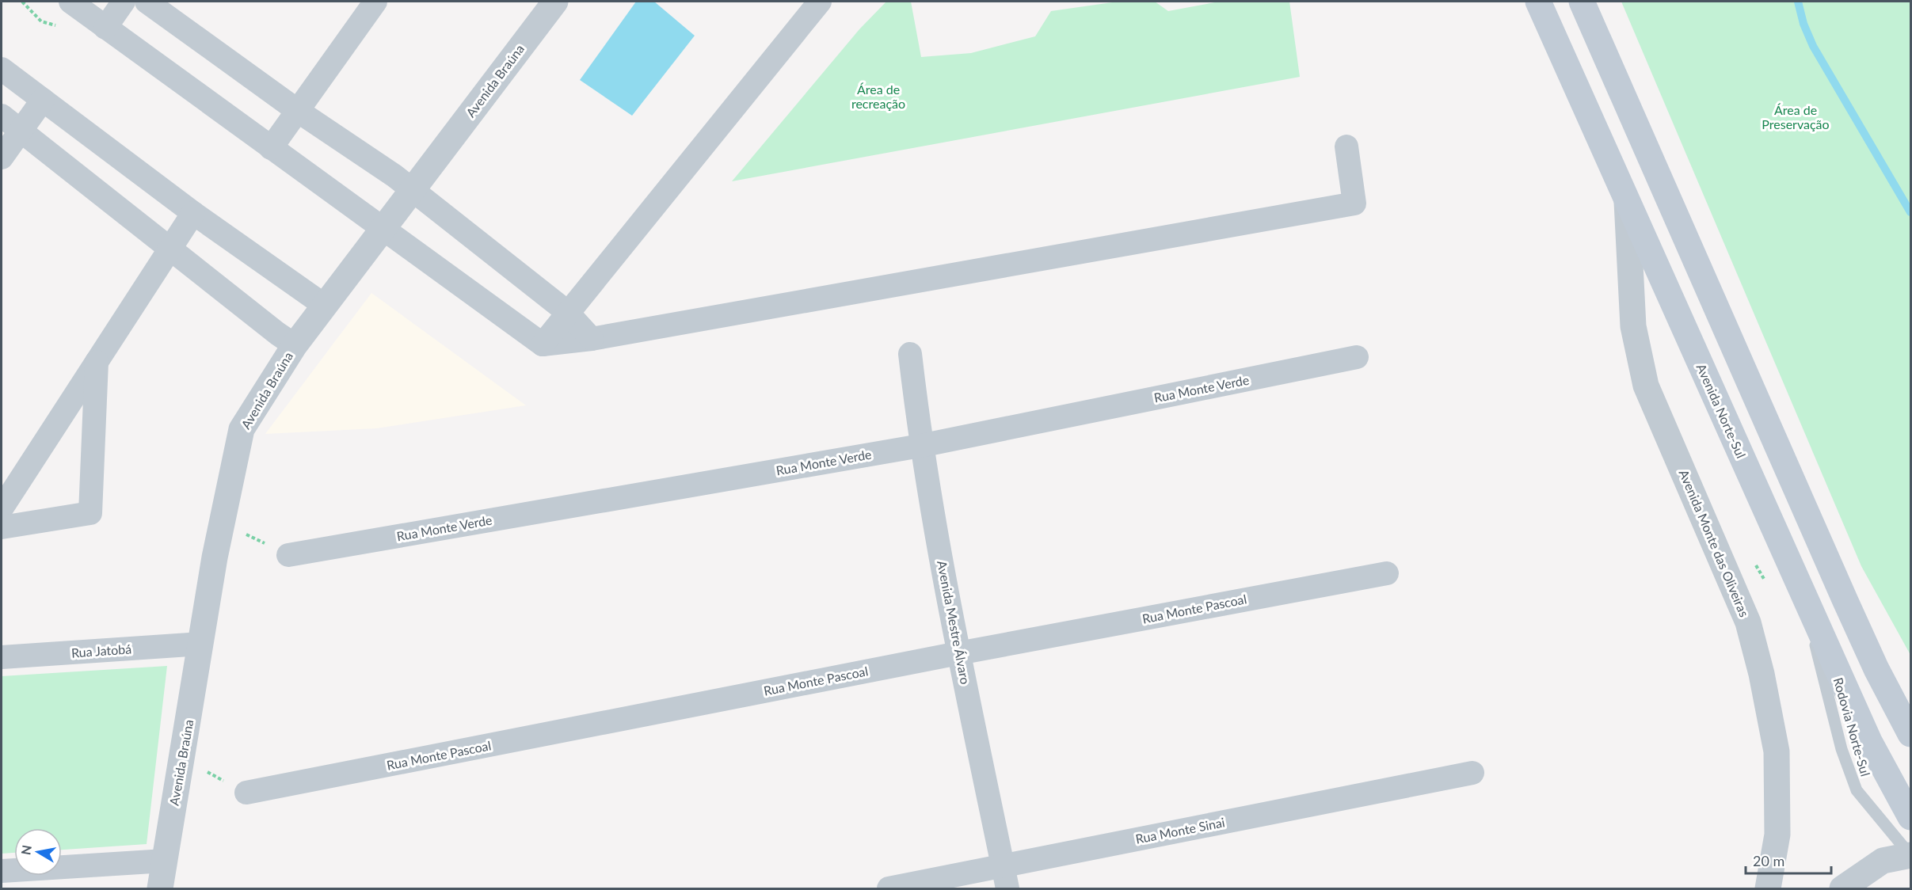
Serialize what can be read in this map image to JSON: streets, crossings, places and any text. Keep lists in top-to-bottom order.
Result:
{
  "streets": {
    "main road": ["Avenida Norte-Sul"],
    "street": [
      "Avenida Braúna",
      "Rua Monte Verde",
      "Avenida Monte das Oliveiras",
      "Rua Monte Pascoal",
      "Avenida Mestre Álvaro",
      "Rua Jatobá",
      "Rua Monte Sinai"
    ],
    "lane": ["Rodovia Norte-Sul"]
  },
  "crossings": [
    ["Avenida Braúna", "Rua Jatobá"],
    ["Rua Monte Verde", "Avenida Mestre Álvaro"],
    ["Avenida Norte-Sul", "Avenida Monte das Oliveiras"],
    ["Avenida Norte-Sul", "Rodovia Norte-Sul"],
    ["Rua Monte Pascoal", "Avenida Mestre Álvaro"],
    ["Avenida Mestre Álvaro", "Rua Monte Sinai"]
  ],
  "parks": ["Área de recreação", "Área de Preservação"],
  "scale_bar": "20 m",
  "north": "left"
}
